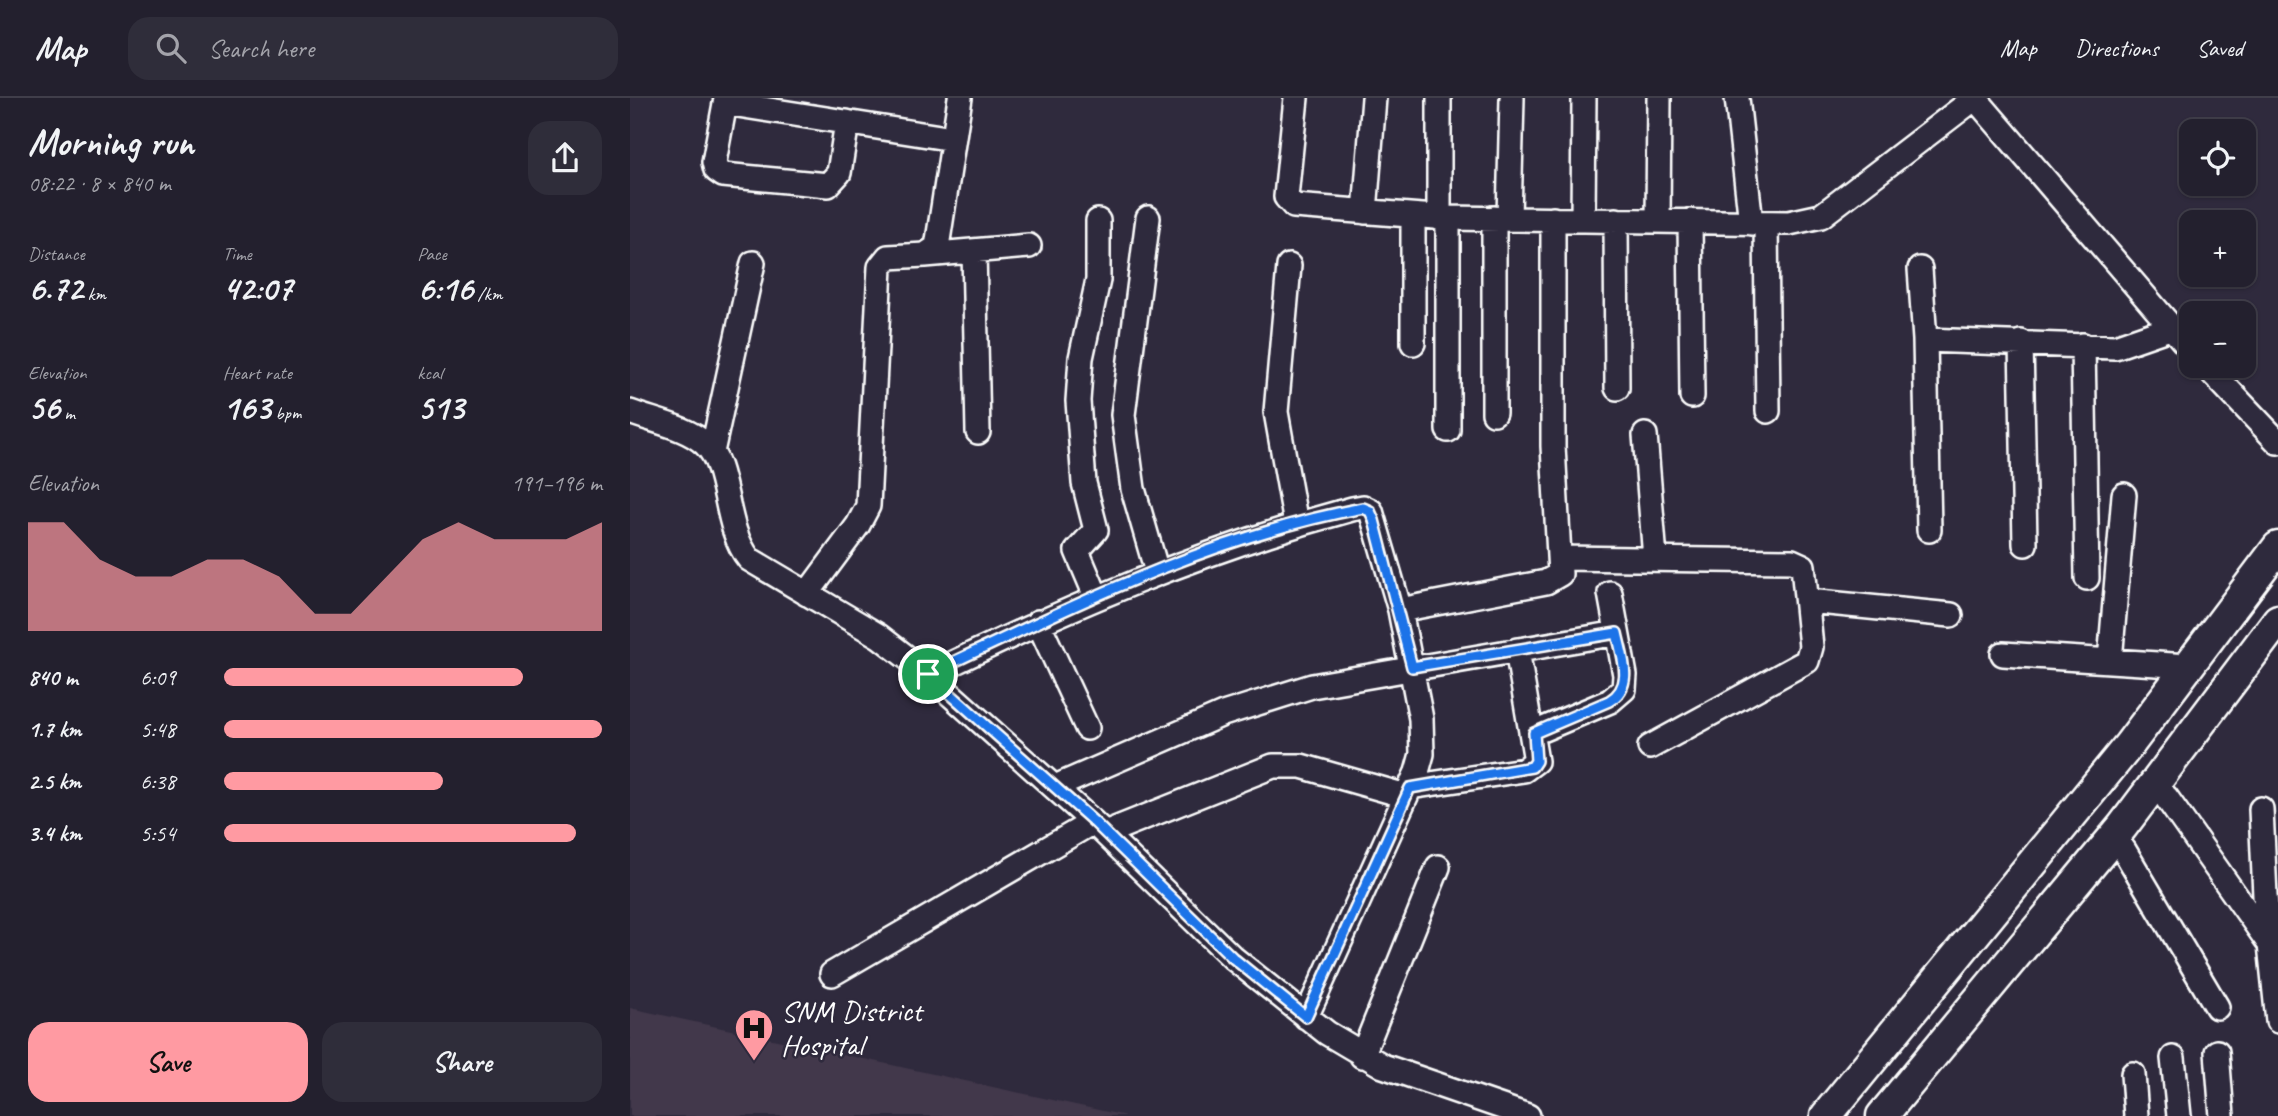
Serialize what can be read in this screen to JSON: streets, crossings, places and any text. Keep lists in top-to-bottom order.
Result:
{
  "places": {
    "hospital": ["SNM District Hospital"]
  },
  "page": {
    "header": "Map",
    "search": "Search here",
    "nav": ["Map", "Directions", "Saved"],
    "heading": ["Morning run", "08:22 · 8 × 840 m"],
    "map_buttons": ["+", "−"],
    "stats": [
      ["Distance", "6.72 km"],
      ["Time", "42:07"],
      ["Pace", "6:16 /km"],
      ["Elevation", "56 m"],
      ["Heart rate", "163 bpm"],
      ["kcal", "513"]
    ],
    "chart": ["Elevation", "191–196 m"],
    "list": [
      {
        "name": "840 m",
        "note": "6:09"
      },
      {
        "name": "1.7 km",
        "note": "5:48"
      },
      {
        "name": "2.5 km",
        "note": "6:38"
      },
      {
        "name": "3.4 km",
        "note": "5:54"
      }
    ],
    "buttons": ["Save", "Share"]
  }
}
